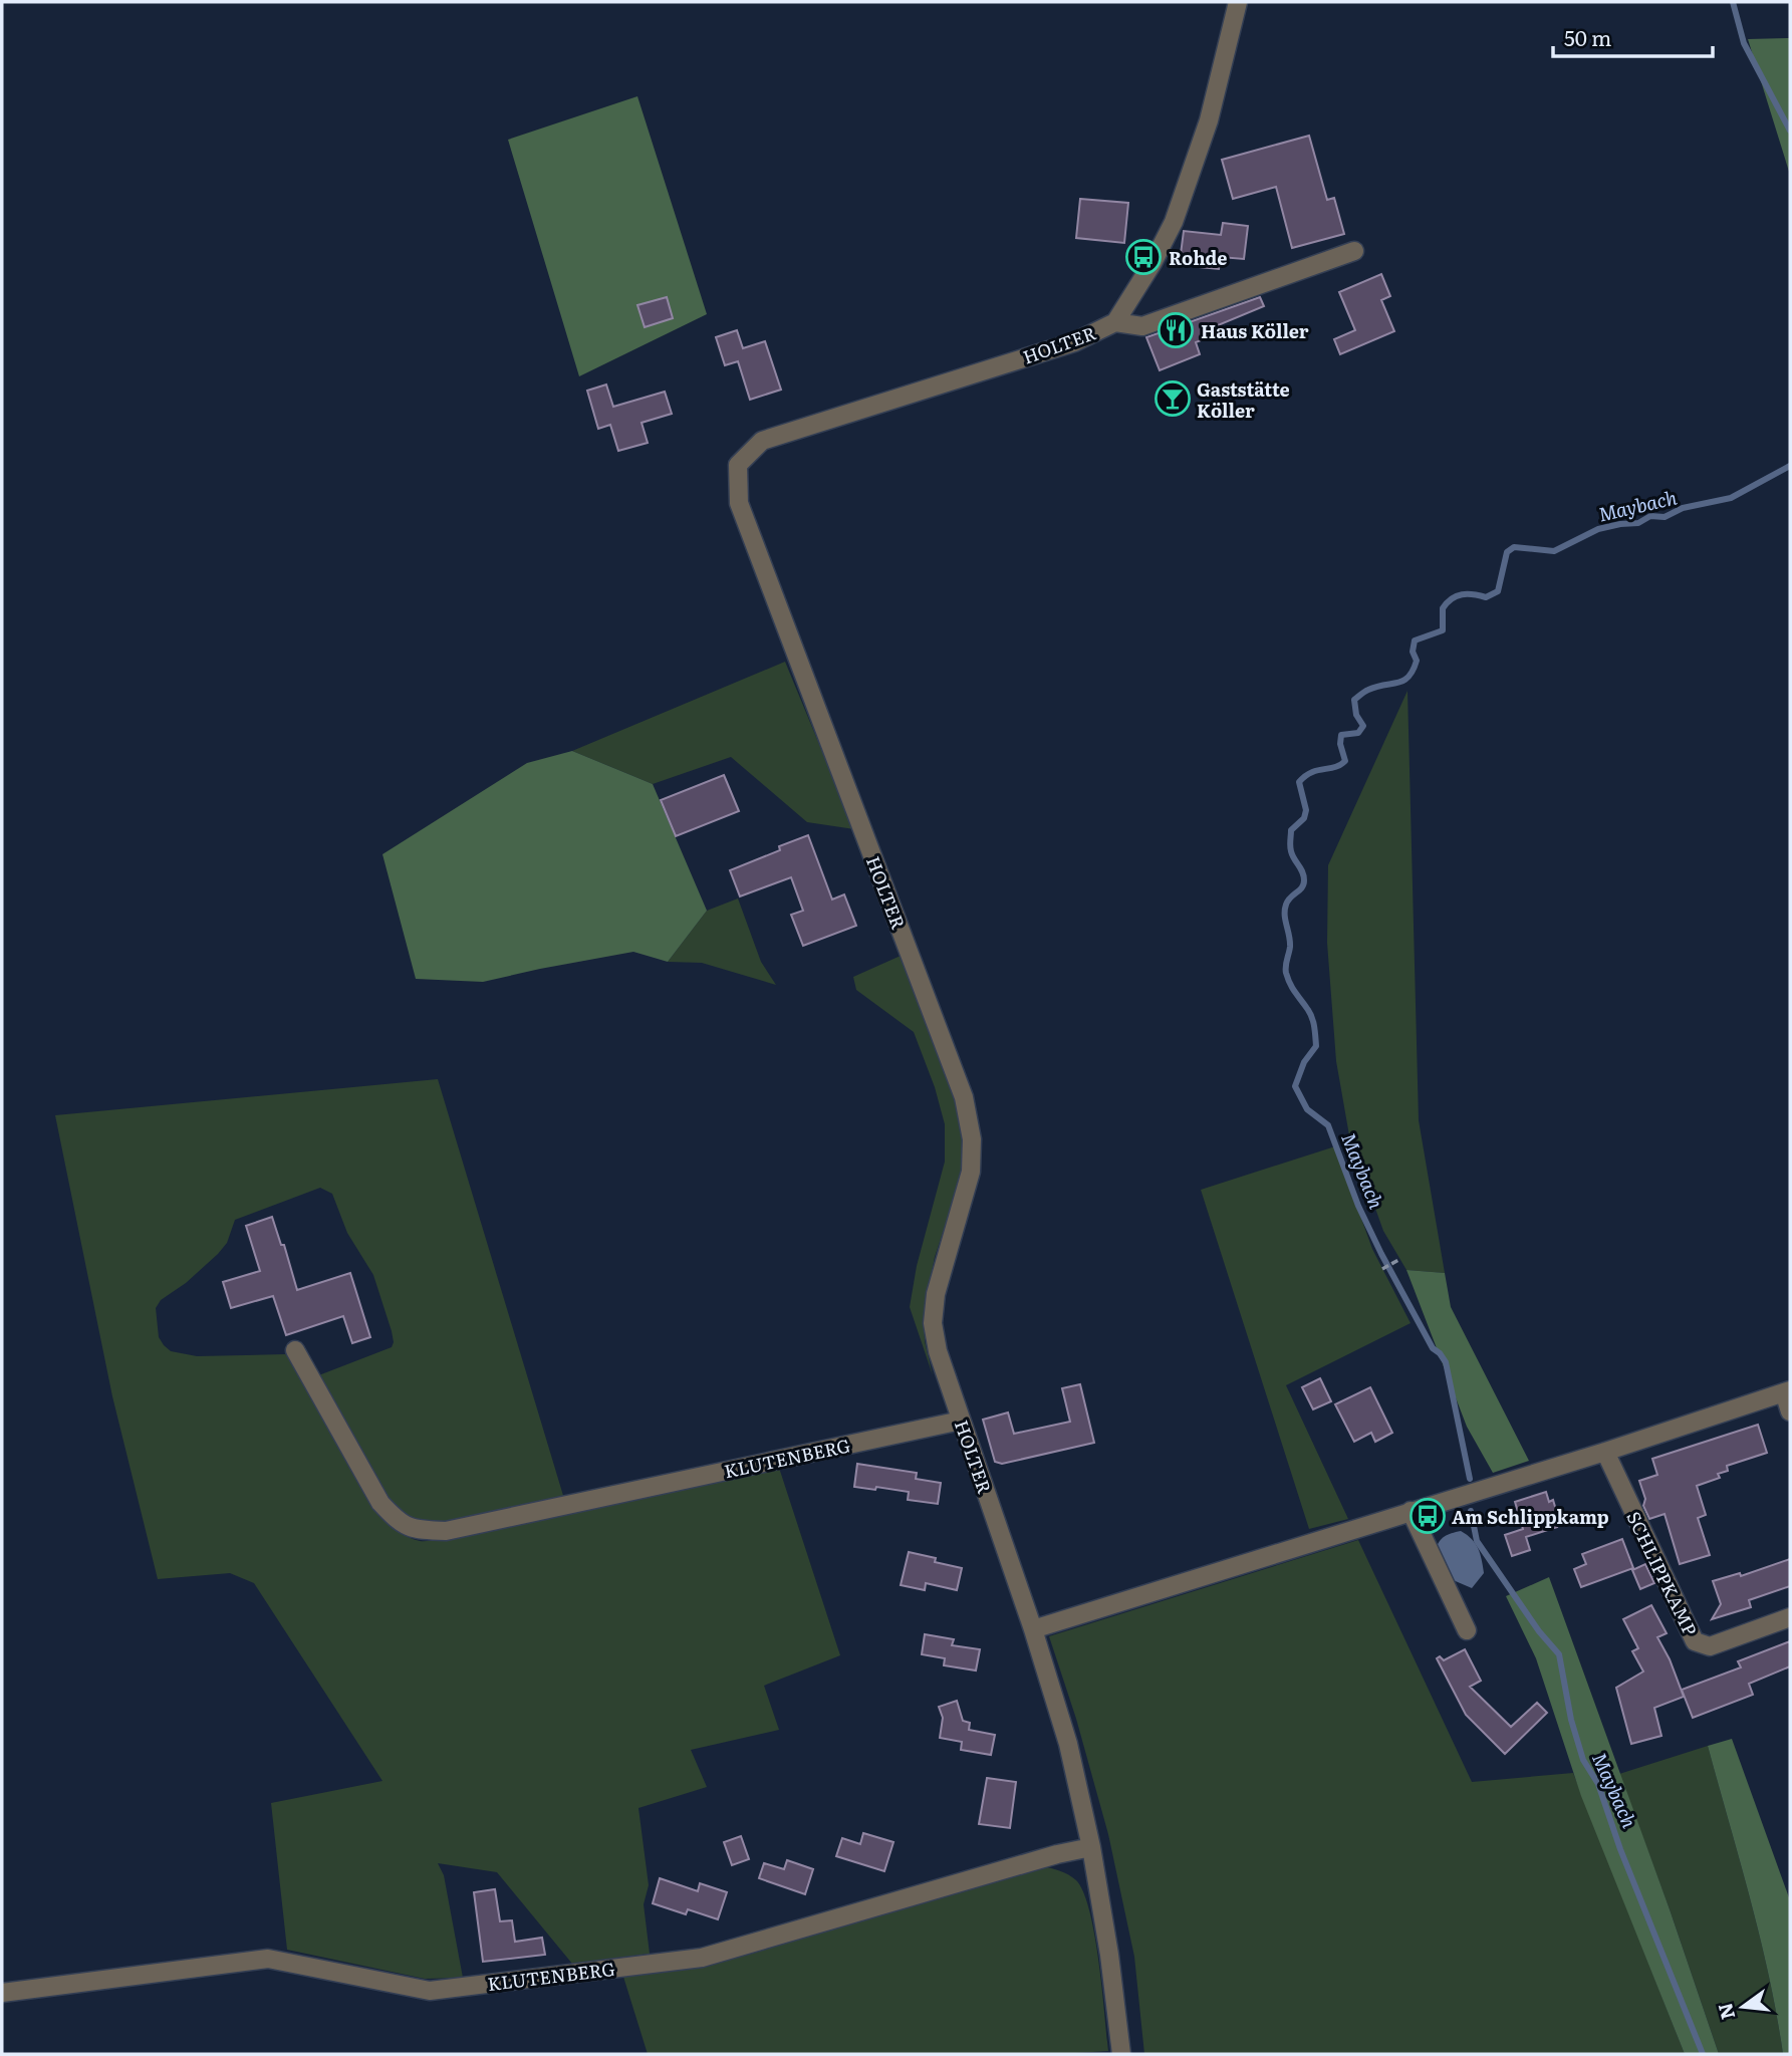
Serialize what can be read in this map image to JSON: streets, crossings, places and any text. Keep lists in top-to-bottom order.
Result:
{
  "streets": {
    "street": ["HOLTER", "KLUTENBERG", "SCHLIPPKAMP"]
  },
  "crossings": [
    ["HOLTER", "KLUTENBERG"]
  ],
  "water": ["Maybach"],
  "places": {
    "bus stop": ["Rohde", "Am Schlippkamp"],
    "restaurant": ["Haus Köller"],
    "bar": ["Gaststätte Köller"]
  },
  "scale_bar": "50 m",
  "north": "left"
}
